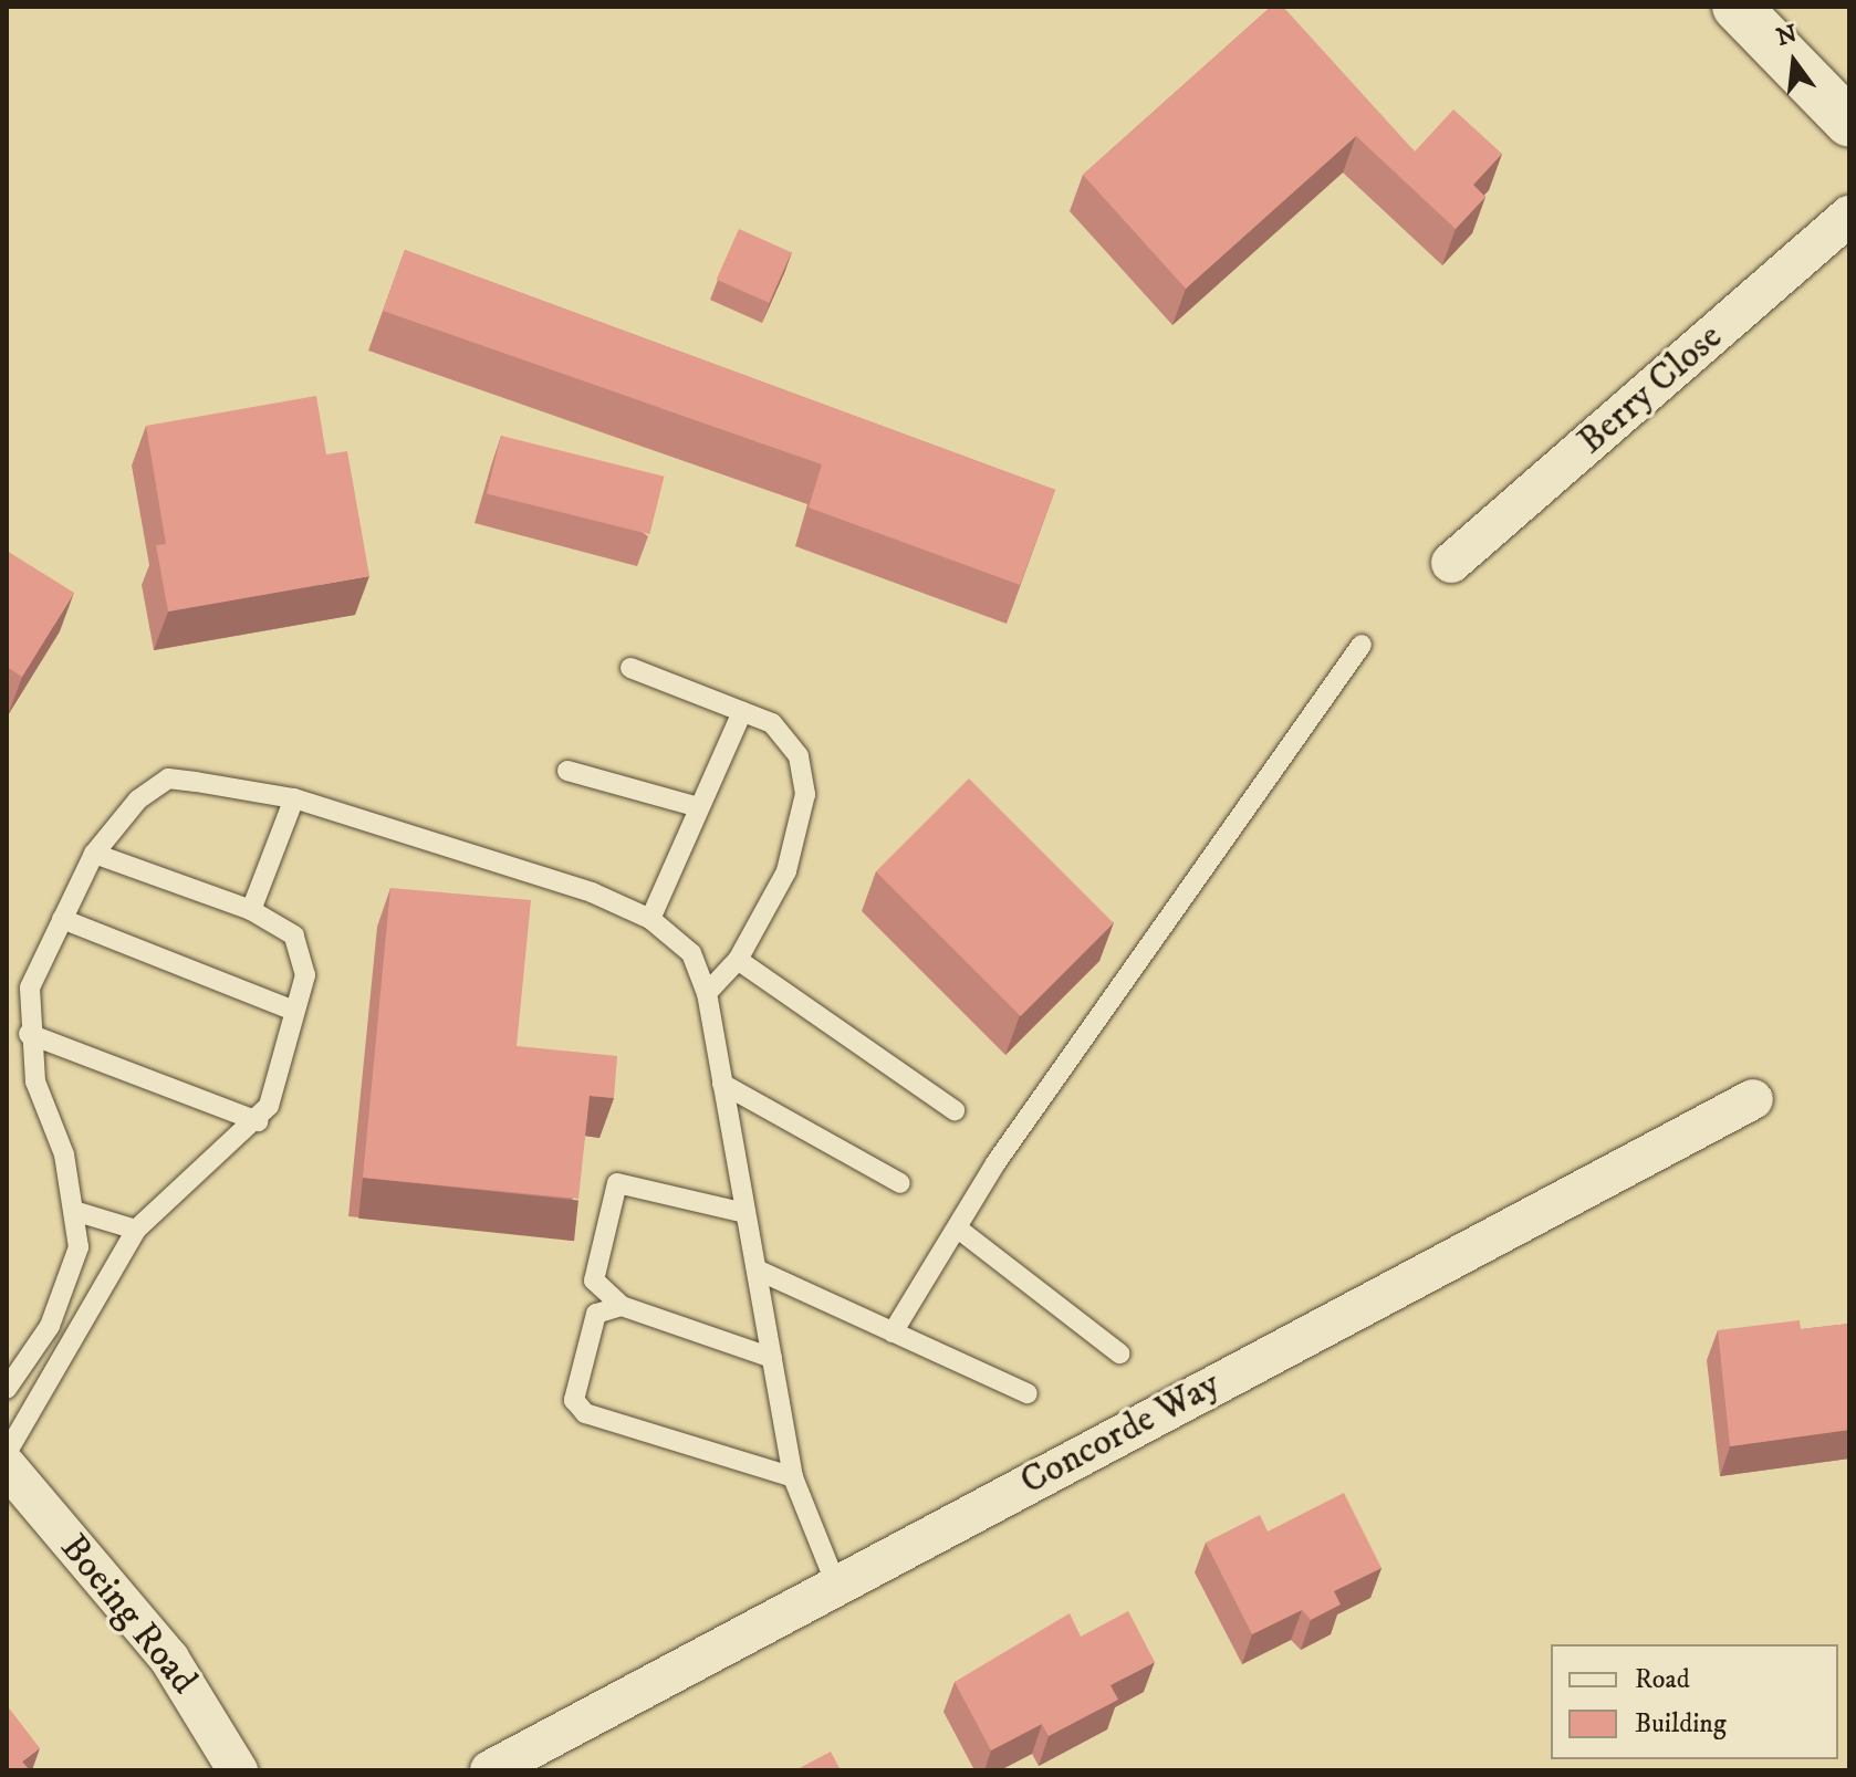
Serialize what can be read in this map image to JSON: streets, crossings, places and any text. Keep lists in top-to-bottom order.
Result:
{
  "streets": {
    "street": ["Berry Close", "Concorde Way", "Boeing Road"]
  },
  "legend": ["Road", "Building"],
  "north": "top"
}
